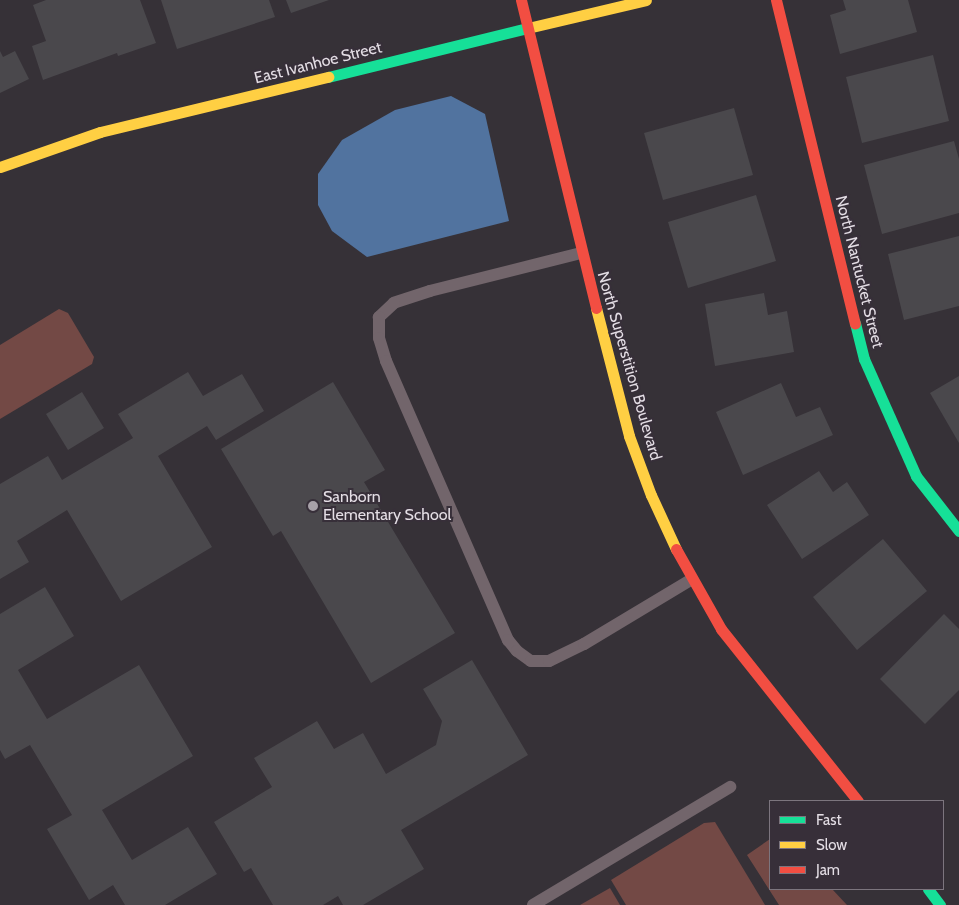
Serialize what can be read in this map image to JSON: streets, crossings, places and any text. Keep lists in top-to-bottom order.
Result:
{
  "streets": {
    "street": ["East Ivanhoe Street", "North Nantucket Street", "North Superstition Boulevard"]
  },
  "crossings": [
    ["East Ivanhoe Street", "North Superstition Boulevard"]
  ],
  "places": ["Sanborn Elementary School"],
  "legend": ["Fast", "Slow", "Jam"]
}
